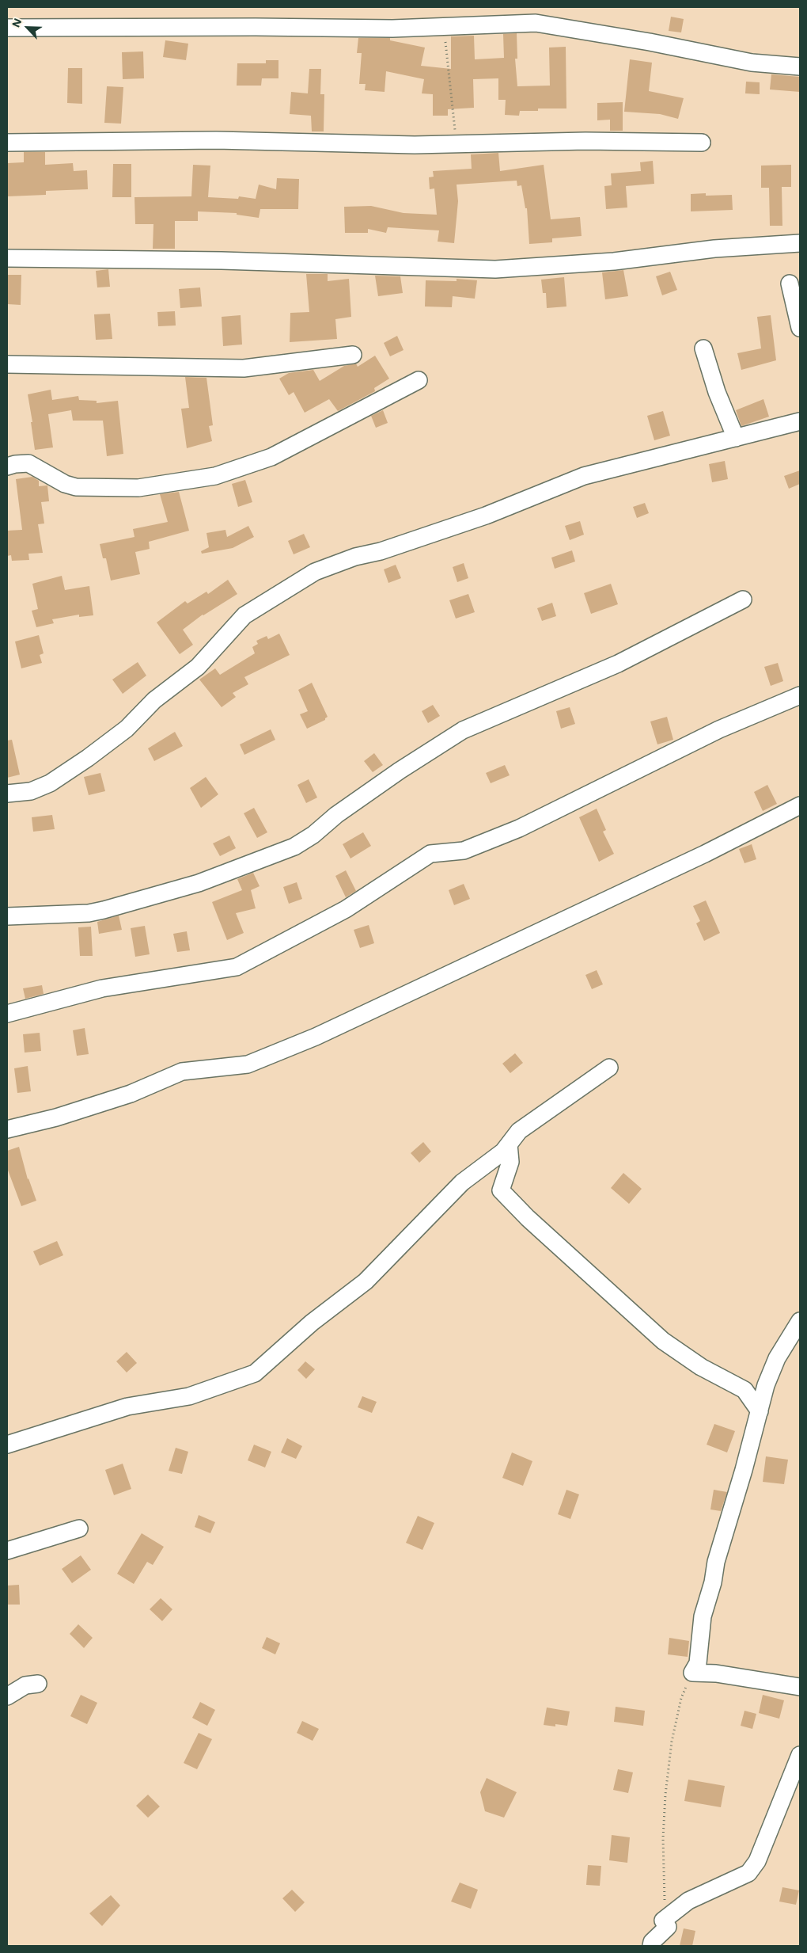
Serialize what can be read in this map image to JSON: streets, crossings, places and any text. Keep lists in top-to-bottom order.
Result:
{
  "north": "top left"
}
